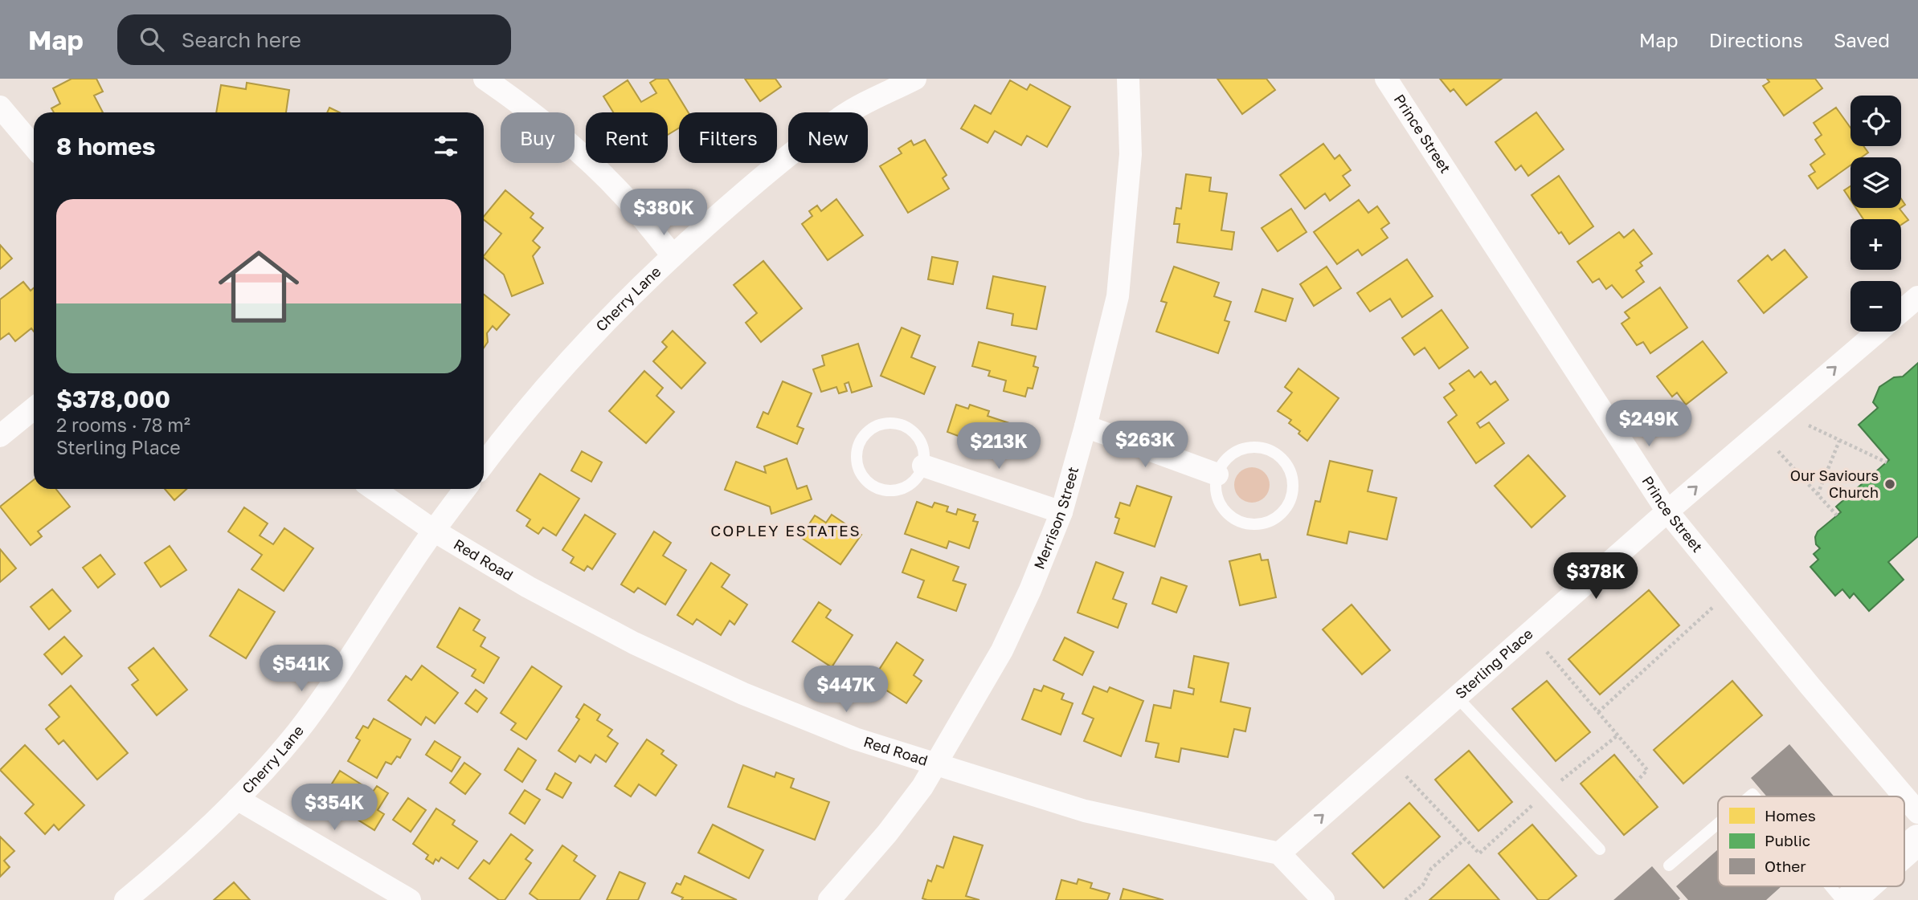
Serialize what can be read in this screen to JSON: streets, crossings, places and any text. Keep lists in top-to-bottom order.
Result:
{
  "streets": {
    "street": [
      "Prince Street",
      "Cherry Lane",
      "Merrison Street",
      "Red Road",
      "Sterling Place"
    ]
  },
  "crossings": [
    ["Prince Street", "Sterling Place"],
    ["Cherry Lane", "Red Road"],
    ["Merrison Street", "Red Road"],
    ["Red Road", "Sterling Place"]
  ],
  "one_way": ["Sterling Place"],
  "districts": ["COPLEY ESTATES"],
  "places": ["Our Saviours Church"],
  "legend": ["Homes", "Public", "Other"],
  "page": {
    "header": "Map",
    "search": "Search here",
    "nav": ["Map", "Directions", "Saved"],
    "map_buttons": ["+", "−"],
    "chip": [
      "Buy",
      "Rent",
      "Filters",
      "New"
    ],
    "heading": "8 homes",
    "list": [
      {
        "name": "$378,000",
        "note": "2 rooms · 78 m² · Sterling Place"
      }
    ],
    "price": [
      "$380K",
      "$249K",
      "$263K",
      "$213K",
      "$378K",
      "$541K",
      "$447K",
      "$354K"
    ]
  }
}
